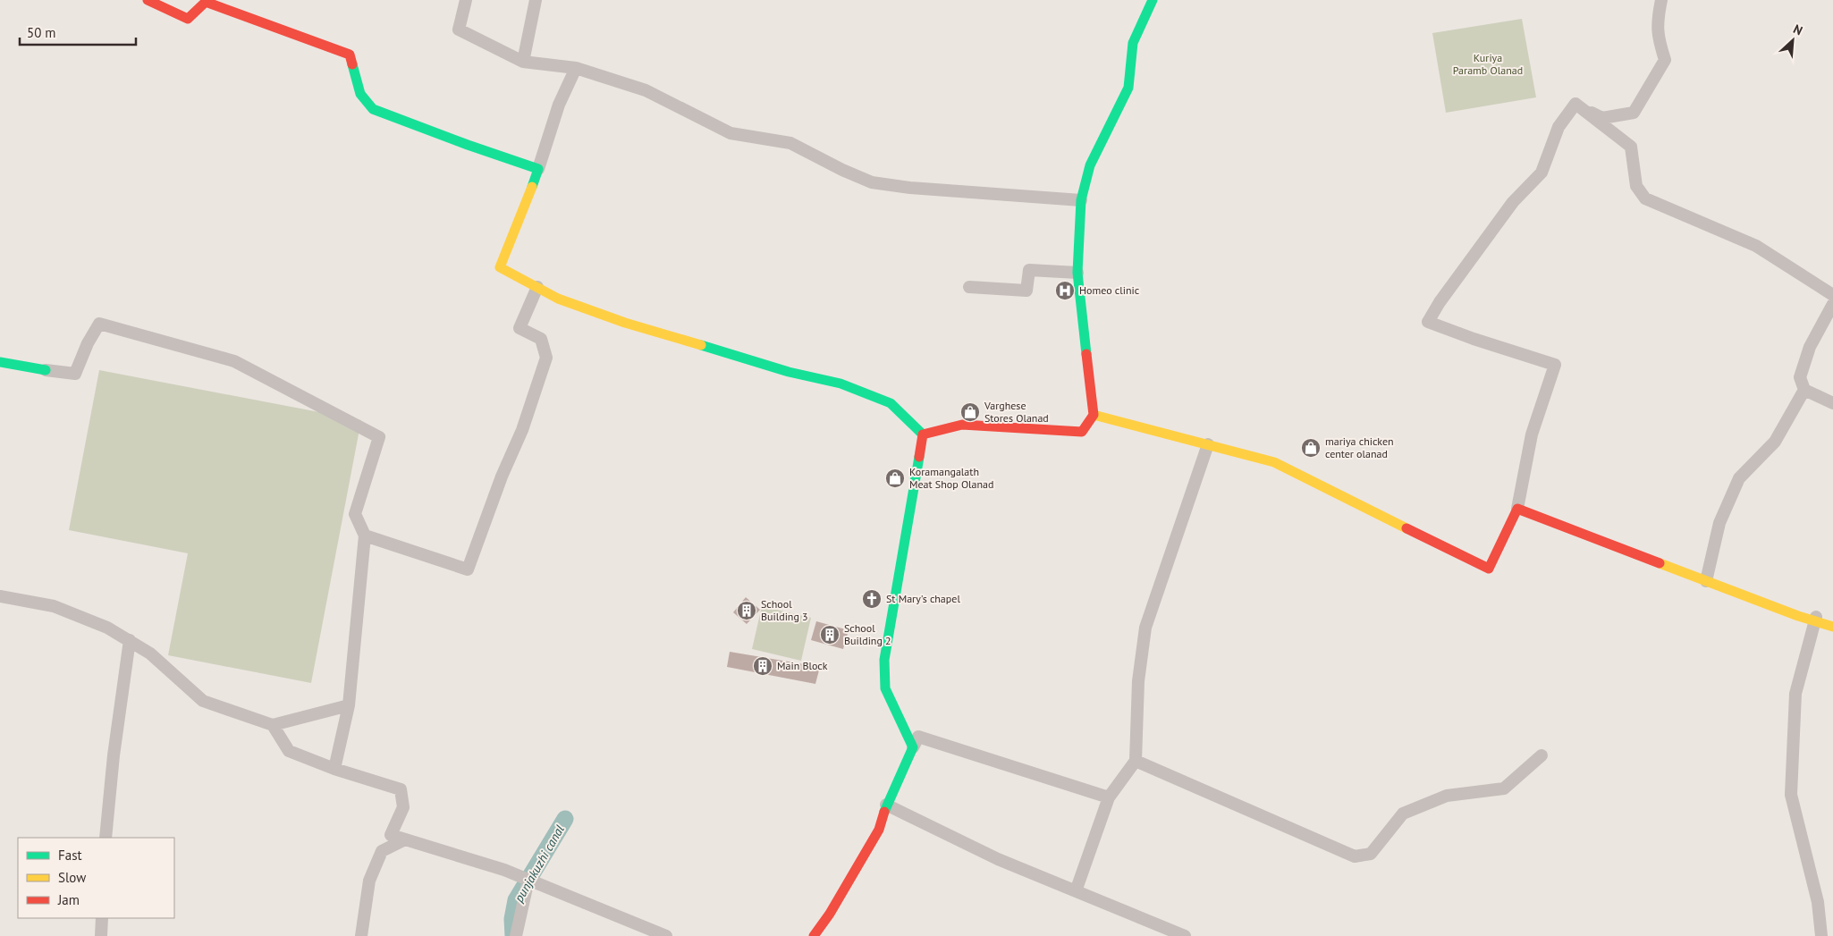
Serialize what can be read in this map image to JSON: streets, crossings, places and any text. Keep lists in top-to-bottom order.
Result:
{
  "water": ["punjakuzhi canal"],
  "parks": ["Kuriya Paramb Olanad"],
  "places": {
    "hospital": ["Homeo clinic"],
    "shop": ["Varghese Stores Olanad", "mariya chicken center olanad", "Koramangalath Meat Shop Olanad"],
    "church": ["St Mary's chapel"],
    "building": ["School Building 3", "School Building 2", "Main Block"]
  },
  "legend": ["Fast", "Slow", "Jam"],
  "scale_bar": "50 m",
  "north": "top right"
}
